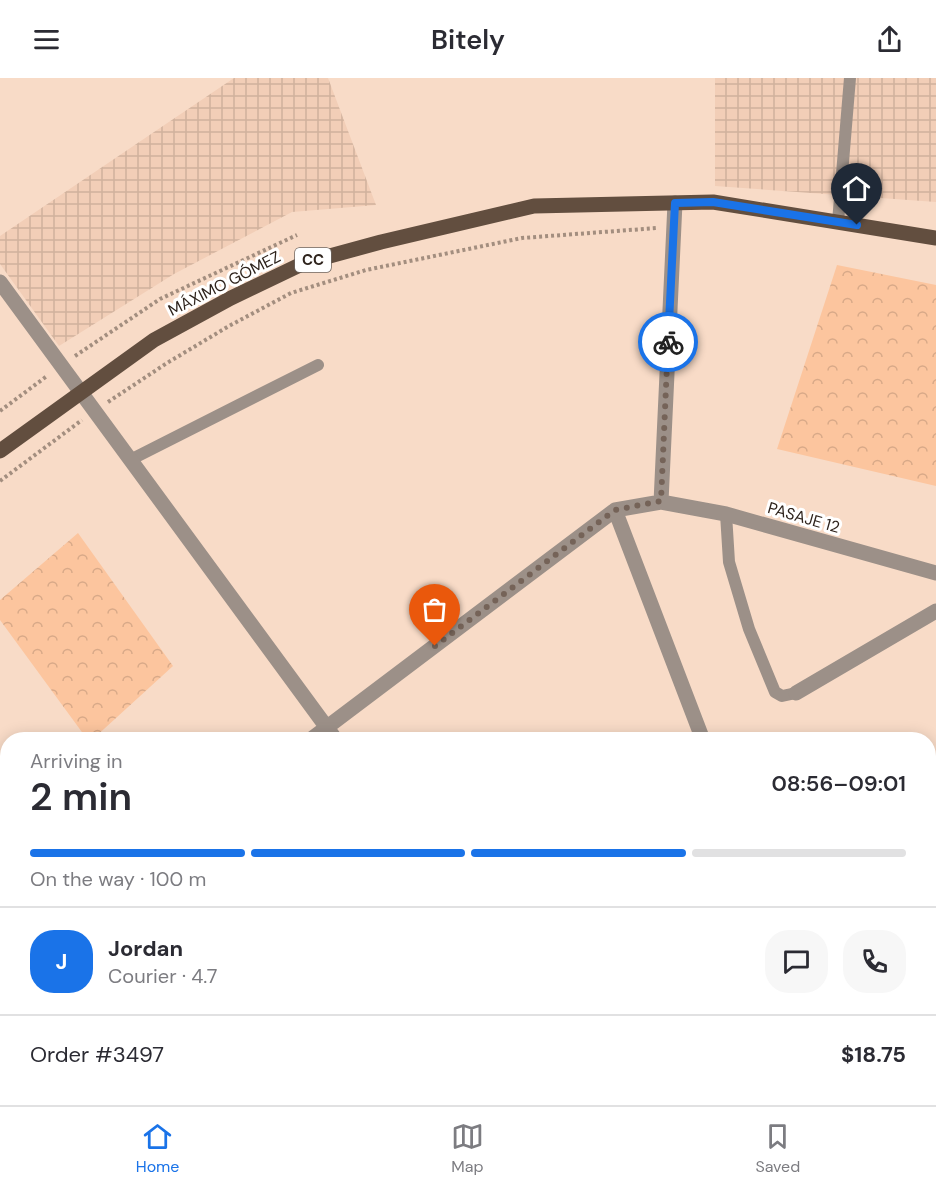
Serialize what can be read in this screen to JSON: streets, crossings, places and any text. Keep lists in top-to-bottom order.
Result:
{
  "streets": {
    "main road": ["CC", "MÁXIMO GÓMEZ"],
    "street": ["PASAJE 12"]
  },
  "crossings": [
    ["CC", "MÁXIMO GÓMEZ"]
  ],
  "page": {
    "header": "Bitely",
    "heading": ["2 min", "Arriving in", "08:56–09:01"],
    "panel": [
      "Jordan",
      "Courier · 4.7",
      "Order #3497",
      "$18.75"
    ],
    "bar": "On the way · 100 m",
    "round": "J",
    "tabs": ["Home", "Map", "Saved"]
  }
}
